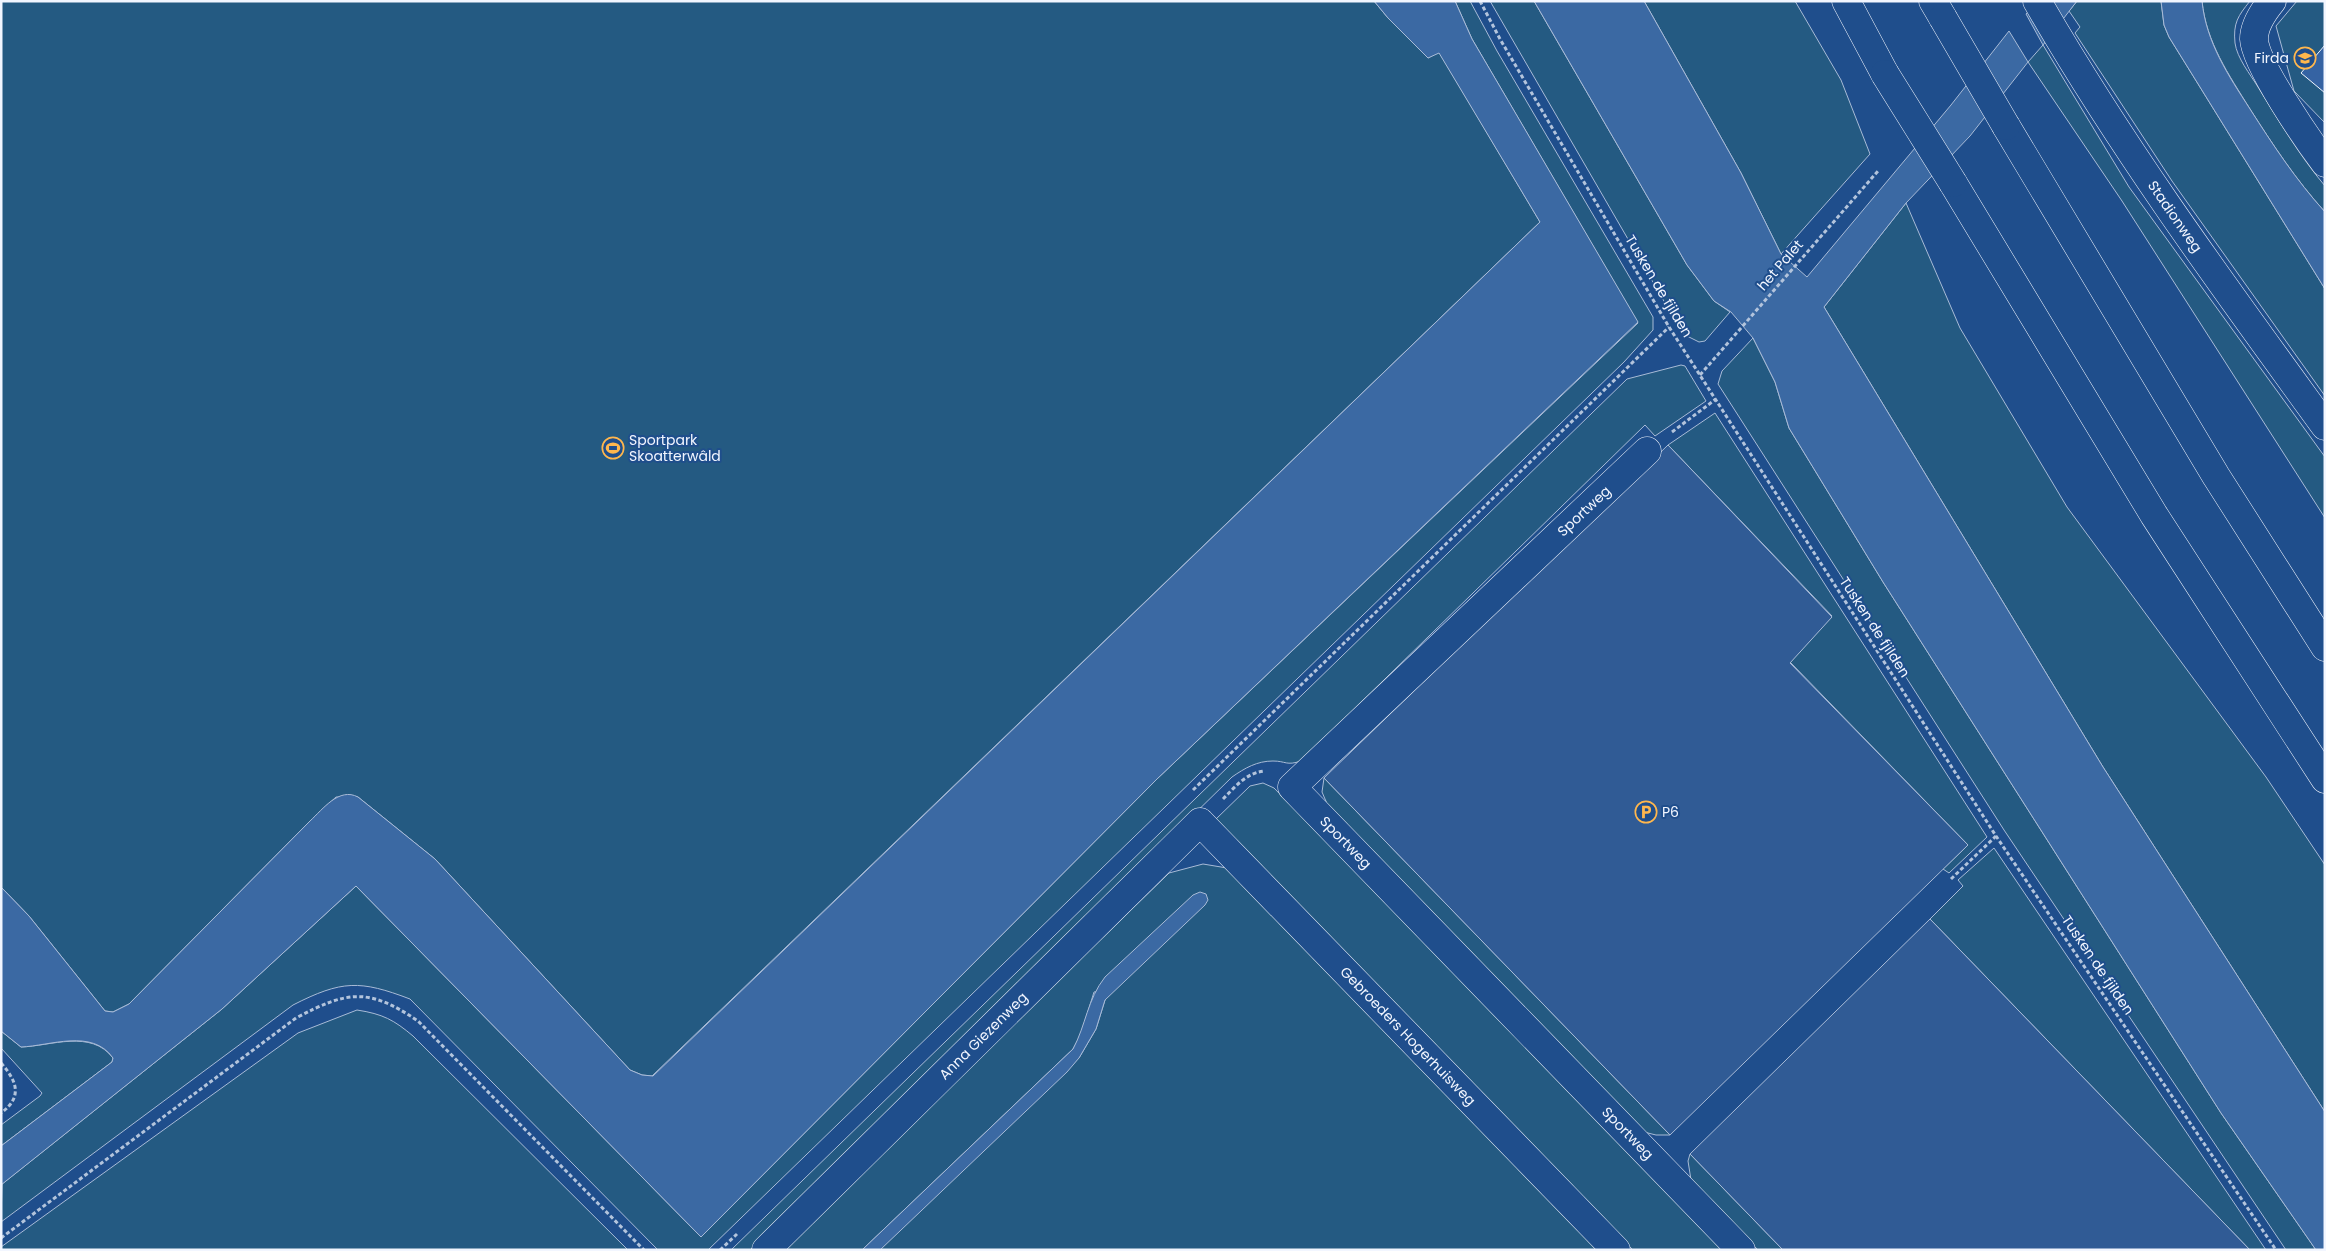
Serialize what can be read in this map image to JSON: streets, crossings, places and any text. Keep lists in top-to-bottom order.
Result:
{
  "streets": {
    "main road": [
      "Stadionweg",
      "Sportweg",
      "Anna Giezenweg",
      "Gebroeders Hogerhuisweg"
    ],
    "path": ["het Palet", "Tusken de fjilden"]
  },
  "crossings": [
    ["het Palet", "Tusken de fjilden"],
    ["Anna Giezenweg", "Gebroeders Hogerhuisweg"]
  ],
  "places": {
    "school or university": ["Firda"],
    "sports": ["Sportpark Skoatterwâld"],
    "parking": ["P6"]
  }
}
